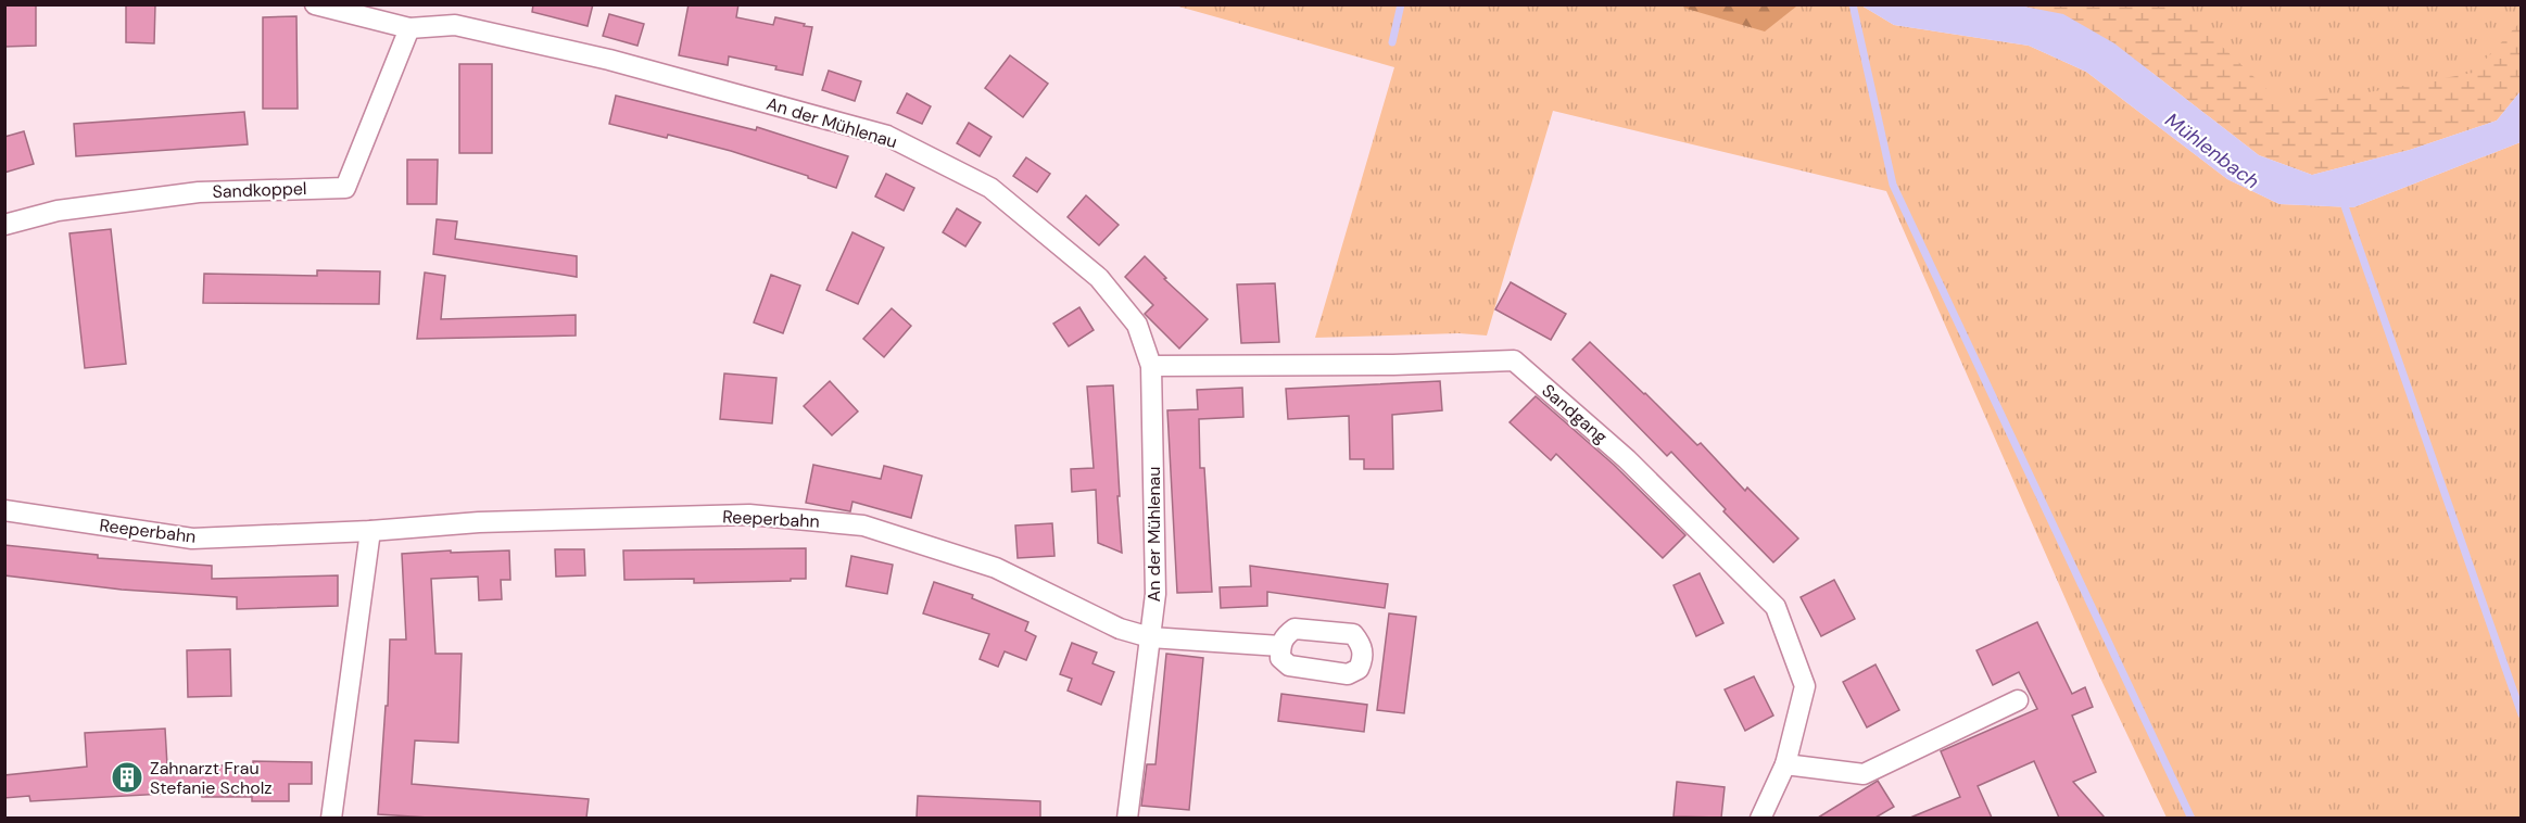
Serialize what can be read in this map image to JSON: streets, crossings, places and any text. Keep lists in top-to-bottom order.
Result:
{
  "streets": {
    "street": [
      "An der Mühlenau",
      "Sandkoppel",
      "Sandgang",
      "Reeperbahn"
    ]
  },
  "crossings": [
    ["An der Mühlenau", "Sandkoppel"],
    ["An der Mühlenau", "Sandgang"],
    ["An der Mühlenau", "Reeperbahn"]
  ],
  "water": ["Mühlenbach"],
  "places": {
    "building": ["Zahnarzt Frau Stefanie Scholz"]
  }
}
